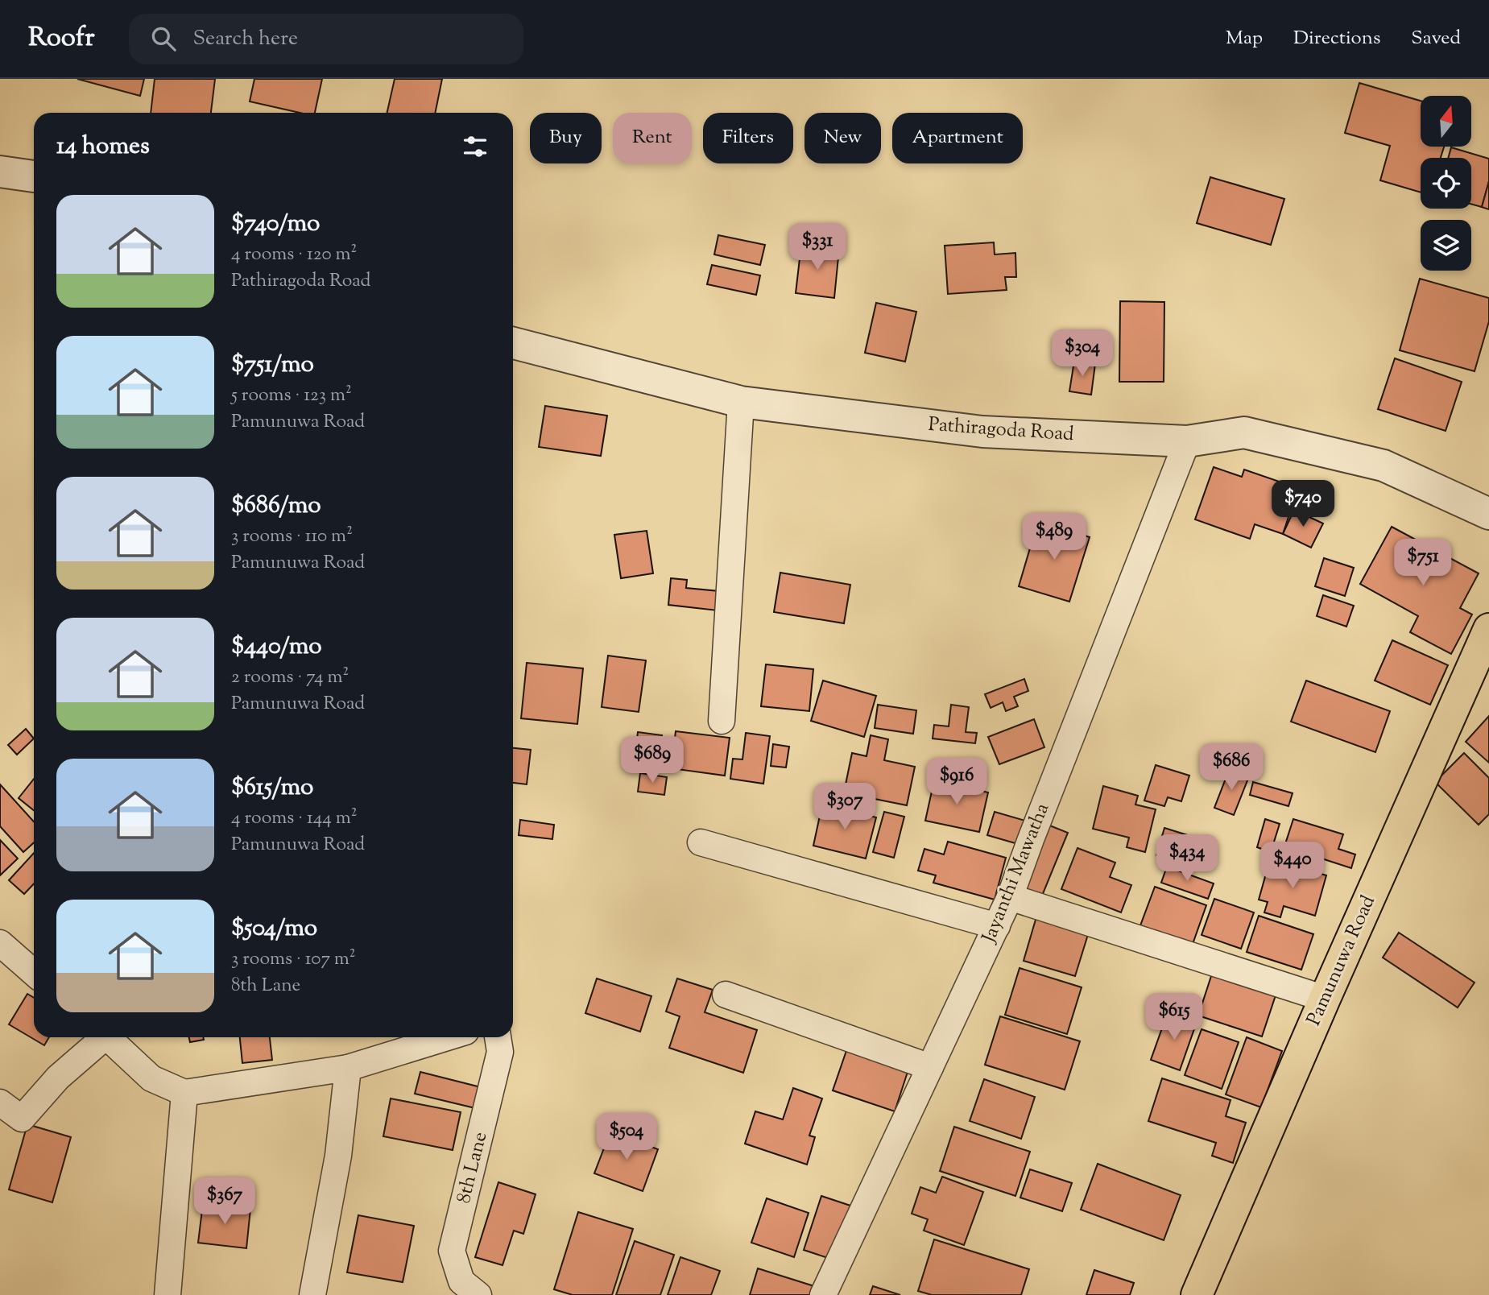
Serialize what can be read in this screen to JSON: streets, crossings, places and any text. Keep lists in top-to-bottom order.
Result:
{
  "streets": {
    "main road": ["Pamunuwa Road"],
    "street": ["Pathiragoda Road", "Jayanthi Mawatha", "8th Lane"]
  },
  "crossings": [
    ["Pathiragoda Road", "Jayanthi Mawatha"]
  ],
  "north": "top",
  "page": {
    "header": "Roofr",
    "search": "Search here",
    "nav": ["Map", "Directions", "Saved"],
    "chip": [
      "Buy",
      "Rent",
      "Filters",
      "New",
      "Apartment"
    ],
    "heading": "14 homes",
    "list": [
      {
        "name": "$740/mo",
        "note": "4 rooms · 120 m² · Pathiragoda Road"
      },
      {
        "name": "$751/mo",
        "note": "5 rooms · 123 m² · Pamunuwa Road"
      },
      {
        "name": "$686/mo",
        "note": "3 rooms · 110 m² · Pamunuwa Road"
      },
      {
        "name": "$440/mo",
        "note": "2 rooms · 74 m² · Pamunuwa Road"
      },
      {
        "name": "$615/mo",
        "note": "4 rooms · 144 m² · Pamunuwa Road"
      },
      {
        "name": "$504/mo",
        "note": "3 rooms · 107 m² · 8th Lane"
      }
    ],
    "price": [
      "$331",
      "$304",
      "$740",
      "$489",
      "$751",
      "$689",
      "$686",
      "$916",
      "$307",
      "$434",
      "$440",
      "$615",
      "$504",
      "$367"
    ]
  }
}
